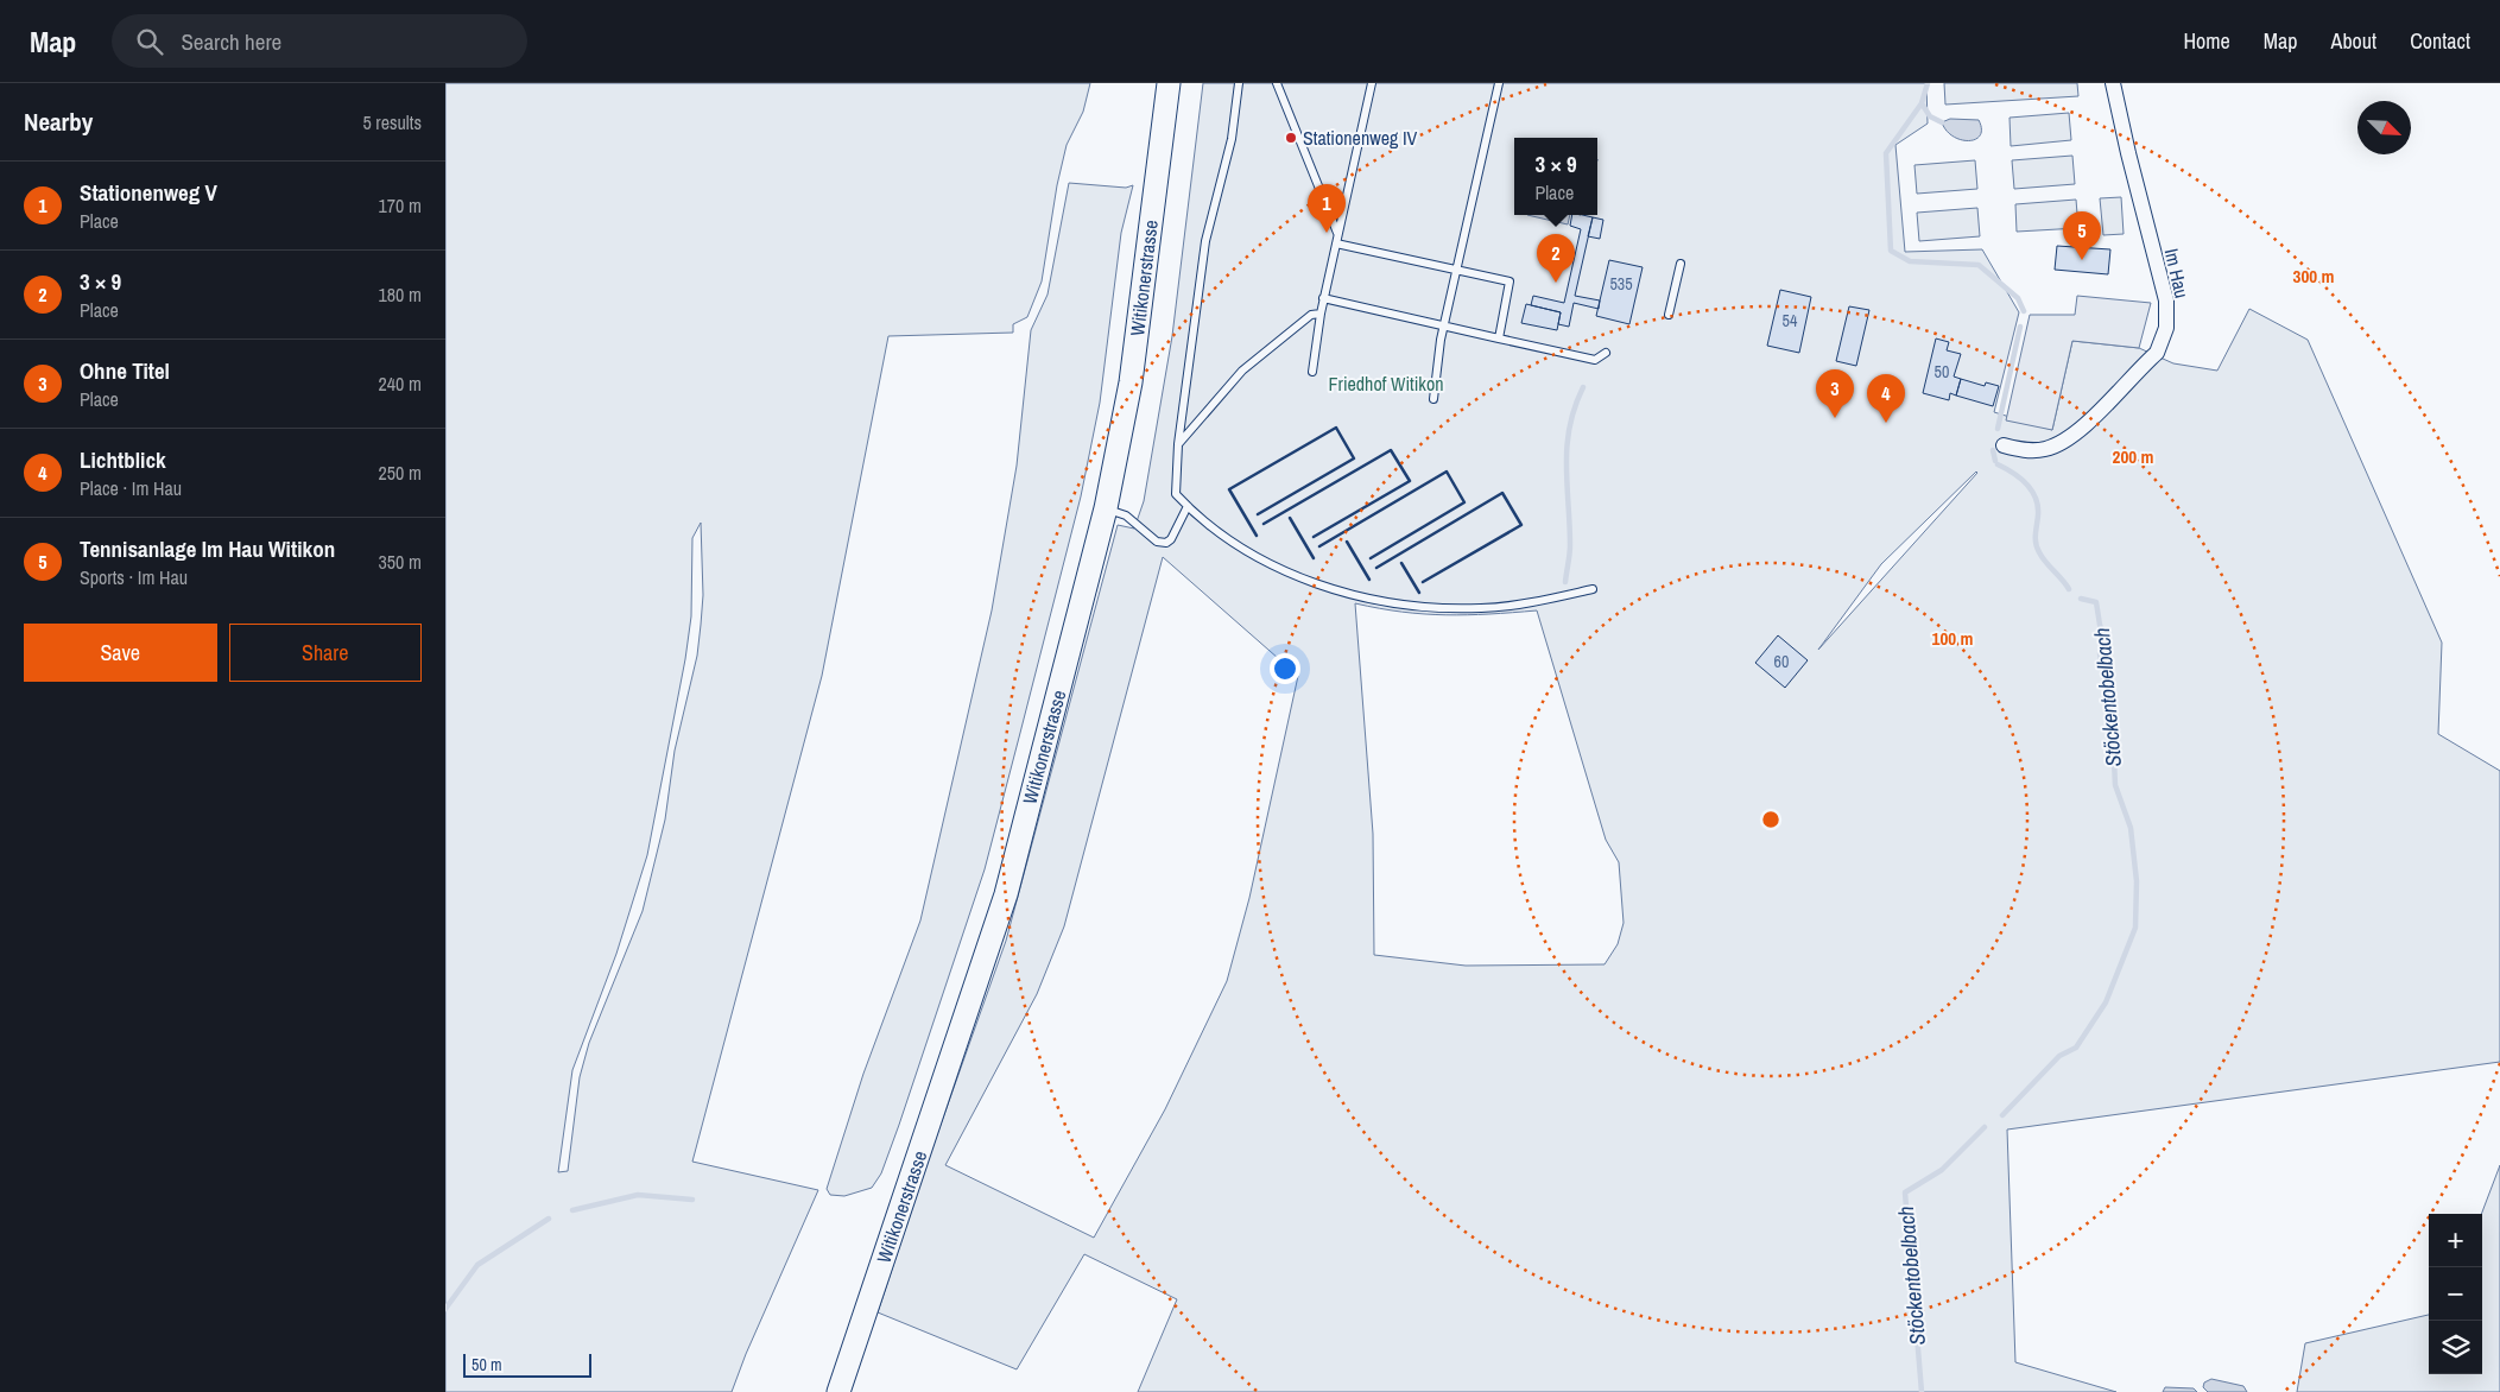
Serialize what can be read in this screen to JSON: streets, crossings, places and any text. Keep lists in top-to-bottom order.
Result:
{
  "streets": {
    "main road": ["Witikonerstrasse"],
    "street": ["Im Hau"]
  },
  "water": ["Stöckentobelbach"],
  "parks": ["Friedhof Witikon"],
  "places": ["Stationenweg IV"],
  "house_numbers": [
    "535",
    "54",
    "50",
    "60"
  ],
  "scale_bar": "50 m",
  "north": "bottom right",
  "page": {
    "header": "Map",
    "search": "Search here",
    "nav": [
      "Home",
      "Map",
      "About",
      "Contact"
    ],
    "heading": ["Nearby", "5 results"],
    "popup": ["3 × 9", "Place"],
    "list": [
      {
        "mark": "1",
        "name": "Stationenweg V",
        "note": "Place",
        "value": "170 m"
      },
      {
        "mark": "2",
        "name": "3 × 9",
        "note": "Place",
        "value": "180 m"
      },
      {
        "mark": "3",
        "name": "Ohne Titel",
        "note": "Place",
        "value": "240 m"
      },
      {
        "mark": "4",
        "name": "Lichtblick",
        "note": "Place · Im Hau",
        "value": "250 m"
      },
      {
        "mark": "5",
        "name": "Tennisanlage Im Hau Witikon",
        "note": "Sports · Im Hau",
        "value": "350 m"
      }
    ],
    "pins": [
      "1",
      "5",
      "2",
      "3",
      "4"
    ],
    "buttons": ["Save", "Share"],
    "map_buttons": ["+", "−"],
    "scale": "50 m"
  },
  "rings": ["300 m", "200 m", "100 m"]
}
